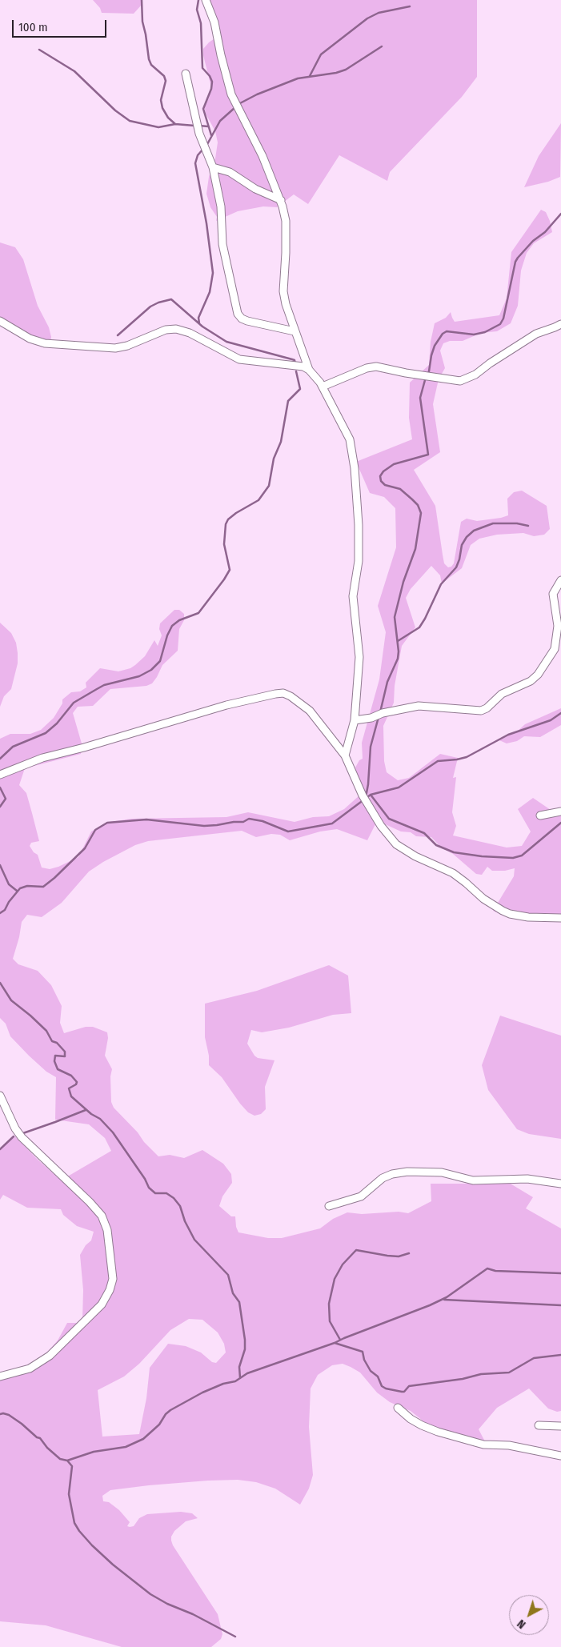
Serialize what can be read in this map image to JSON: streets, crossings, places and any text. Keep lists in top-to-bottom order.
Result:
{
  "scale_bar": "100 m",
  "north": "bottom left"
}
